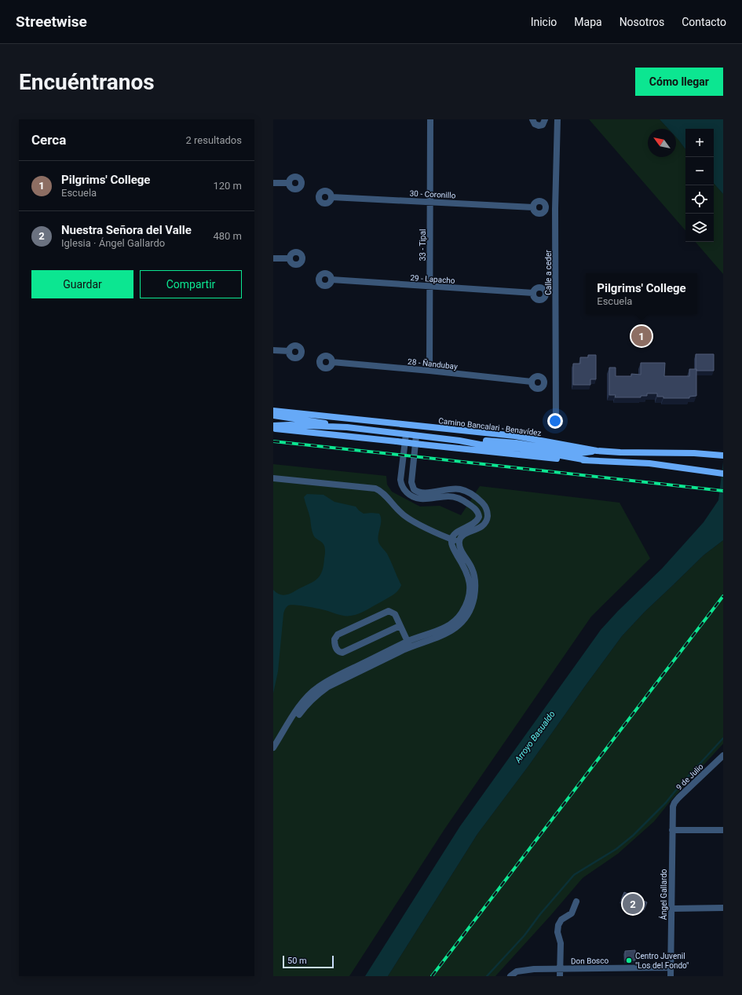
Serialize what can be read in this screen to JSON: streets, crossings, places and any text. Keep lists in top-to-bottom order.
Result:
{
  "streets": {
    "main road": ["Camino Bancalari - Benavídez"],
    "street": [
      "30 - Coronillo",
      "33 - Tipal",
      "Calle a ceder",
      "29 - Lapacho",
      "28 - Ñandubay",
      "9 de Julio",
      "Ángel Gallardo",
      "Don Bosco"
    ]
  },
  "crossings": [
    ["30 - Coronillo", "33 - Tipal"],
    ["33 - Tipal", "29 - Lapacho"],
    ["33 - Tipal", "28 - Ñandubay"],
    ["9 de Julio", "Ángel Gallardo"],
    ["Ángel Gallardo", "Don Bosco"]
  ],
  "water": ["Arroyo Basualdo"],
  "places": ["Centro Juvenil \"Los del Fondo\""],
  "scale_bar": "50 m",
  "north": "top left",
  "page": {
    "header": "Streetwise",
    "nav": [
      "Inicio",
      "Mapa",
      "Nosotros",
      "Contacto"
    ],
    "buttons": [
      "Cómo llegar",
      ["Guardar", "Compartir"]
    ],
    "title": "Encuéntranos",
    "heading": ["Cerca", "2 resultados"],
    "map_buttons": ["+", "−"],
    "list": [
      {
        "mark": "1",
        "name": "Pilgrims' College",
        "note": "Escuela",
        "value": "120 m"
      },
      {
        "mark": "2",
        "name": "Nuestra Señora del Valle",
        "note": "Iglesia · Ángel Gallardo",
        "value": "480 m"
      }
    ],
    "popup": ["Pilgrims' College", "Escuela"],
    "pins": ["1", "2"],
    "scale": "50 m"
  }
}
